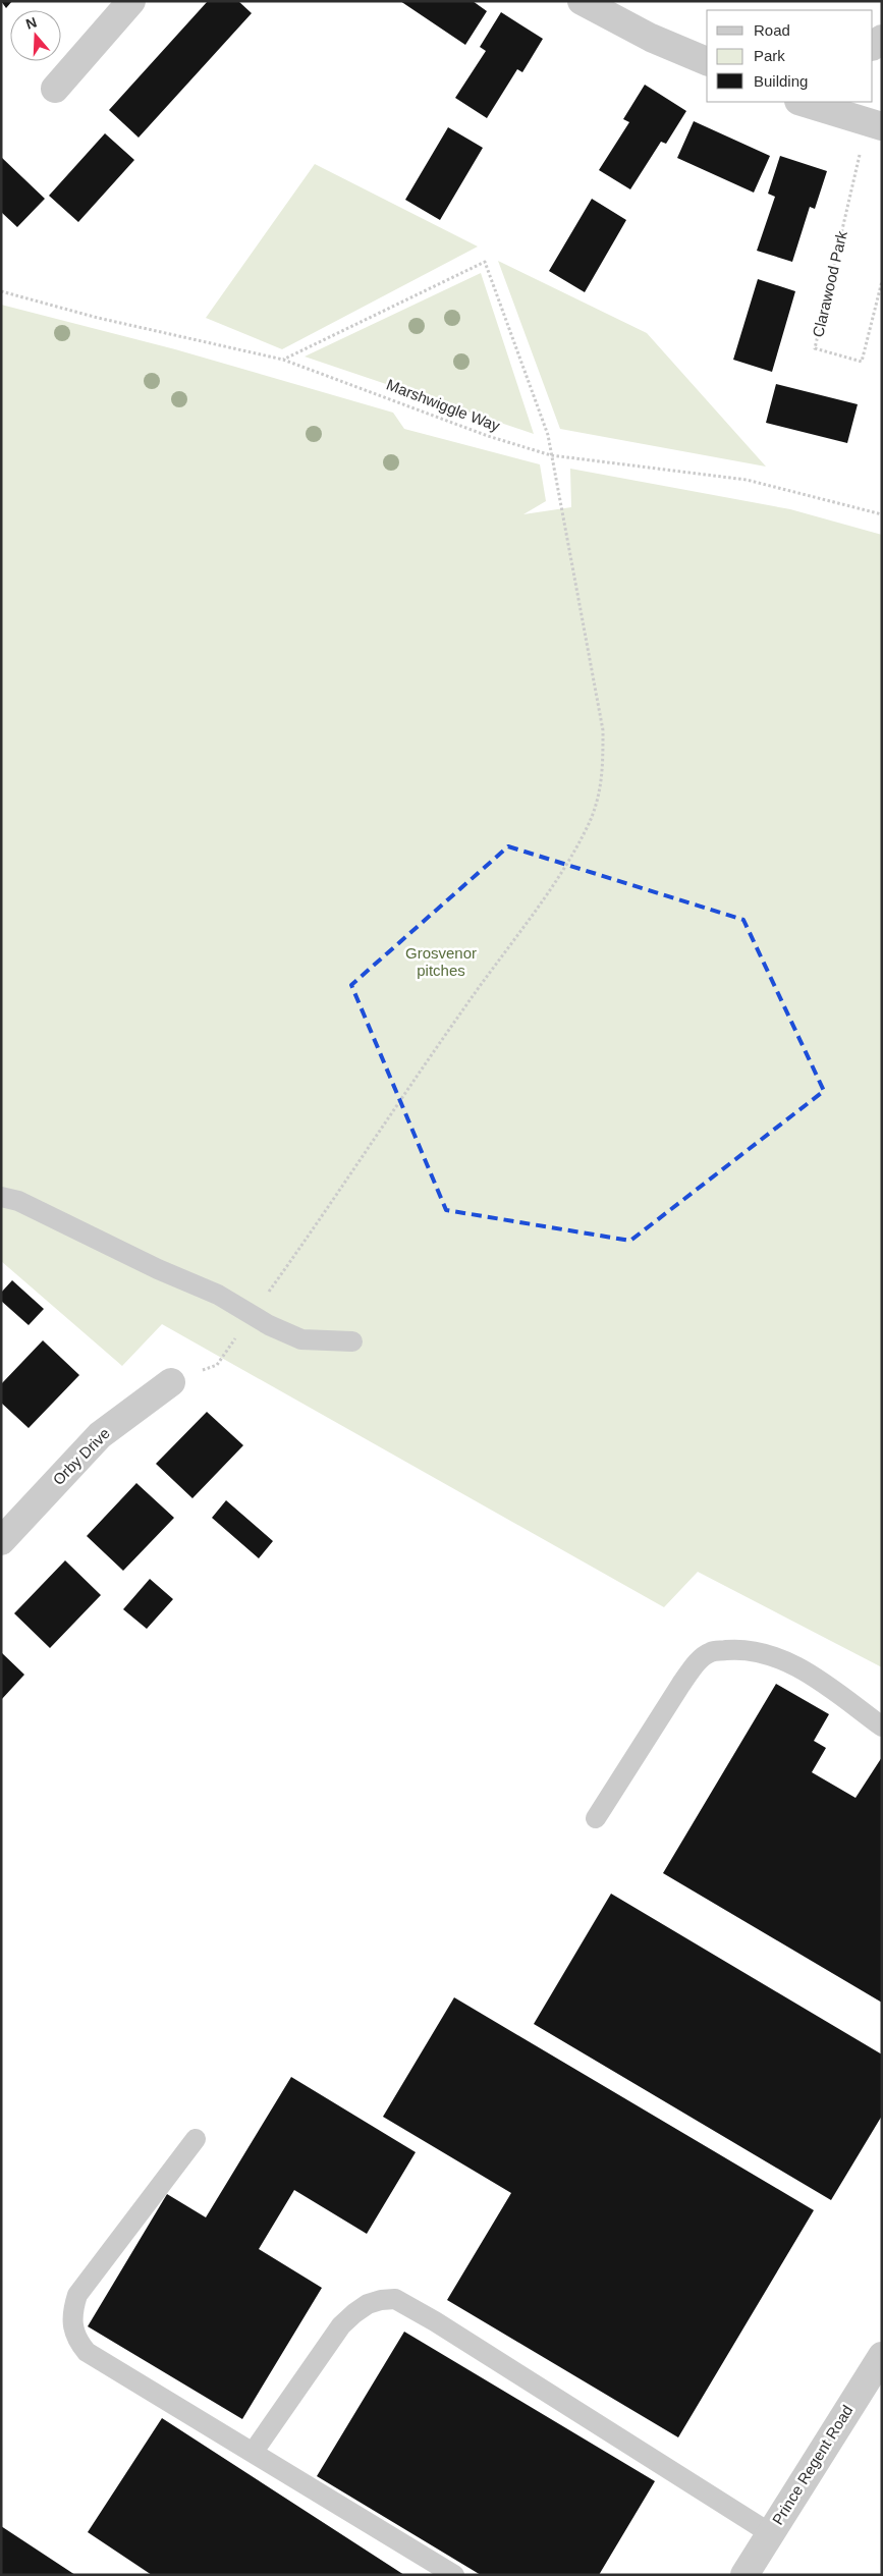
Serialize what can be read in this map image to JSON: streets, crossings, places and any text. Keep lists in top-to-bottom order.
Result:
{
  "streets": {
    "street": ["Orby Drive", "Prince Regent Road"],
    "path": ["Clarawood Park", "Marshwiggle Way"]
  },
  "parks": ["Grosvenor pitches"],
  "legend": ["Road", "Park", "Building"],
  "north": "top"
}
